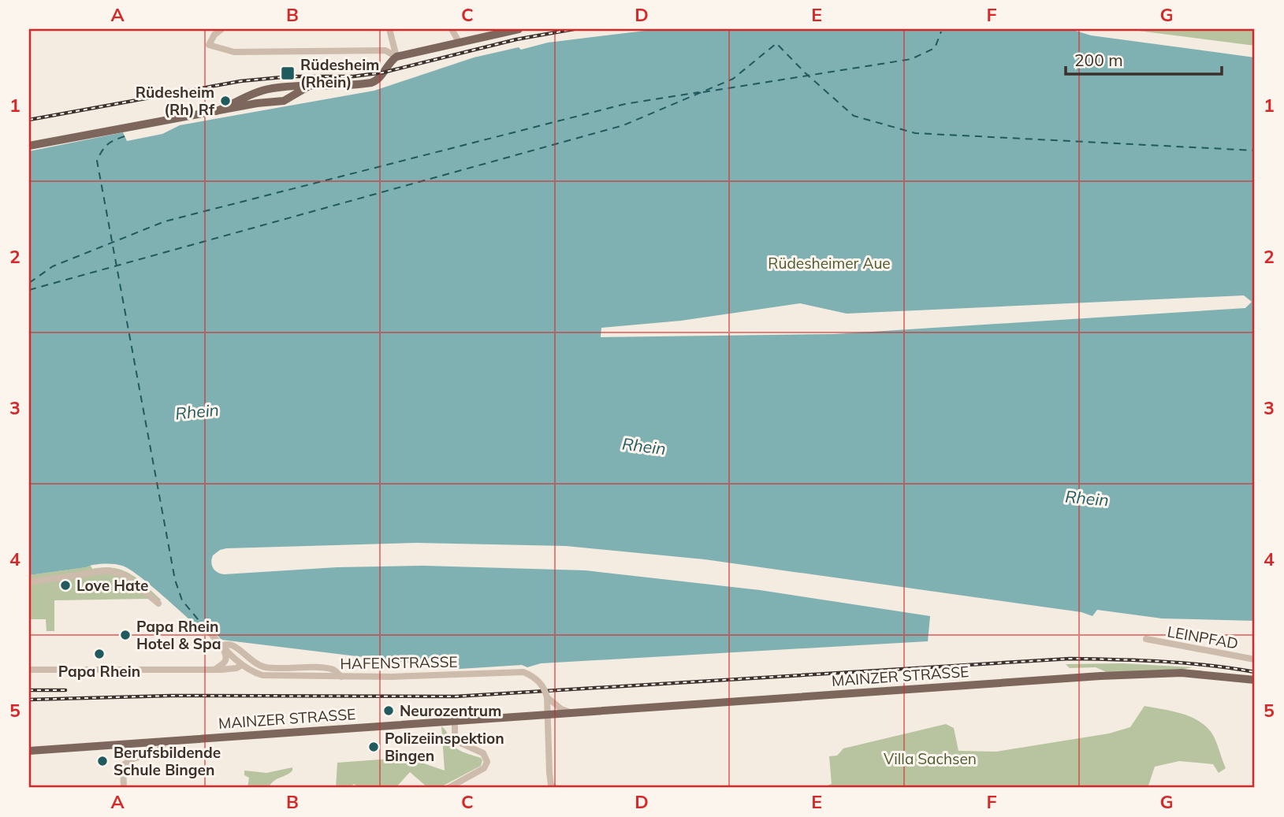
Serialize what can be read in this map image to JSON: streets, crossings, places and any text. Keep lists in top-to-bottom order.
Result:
{
  "streets": {
    "main road": ["MAINZER STRASSE"],
    "street": ["LEINPFAD", "HAFENSTRASSE"]
  },
  "crossings": [
    ["HAFENSTRASSE", "MAINZER STRASSE"]
  ],
  "water": ["Rhein"],
  "parks": ["Rüdesheimer Aue", "Villa Sachsen"],
  "places": {
    "transit": ["Rüdesheim (Rhein)"],
    "other": [
      "Rüdesheim (Rh) Rf",
      "Love Hate",
      "Papa Rhein Hotel & Spa",
      "Papa Rhein",
      "Neurozentrum",
      "Polizeiinspektion Bingen",
      "Berufsbildende Schule Bingen"
    ]
  },
  "scale_bar": "200 m",
  "grid": {
    "columns": [
      "A",
      "B",
      "C",
      "D",
      "E",
      "F",
      "G"
    ],
    "rows": [
      "1",
      "2",
      "3",
      "4",
      "5"
    ]
  }
}
